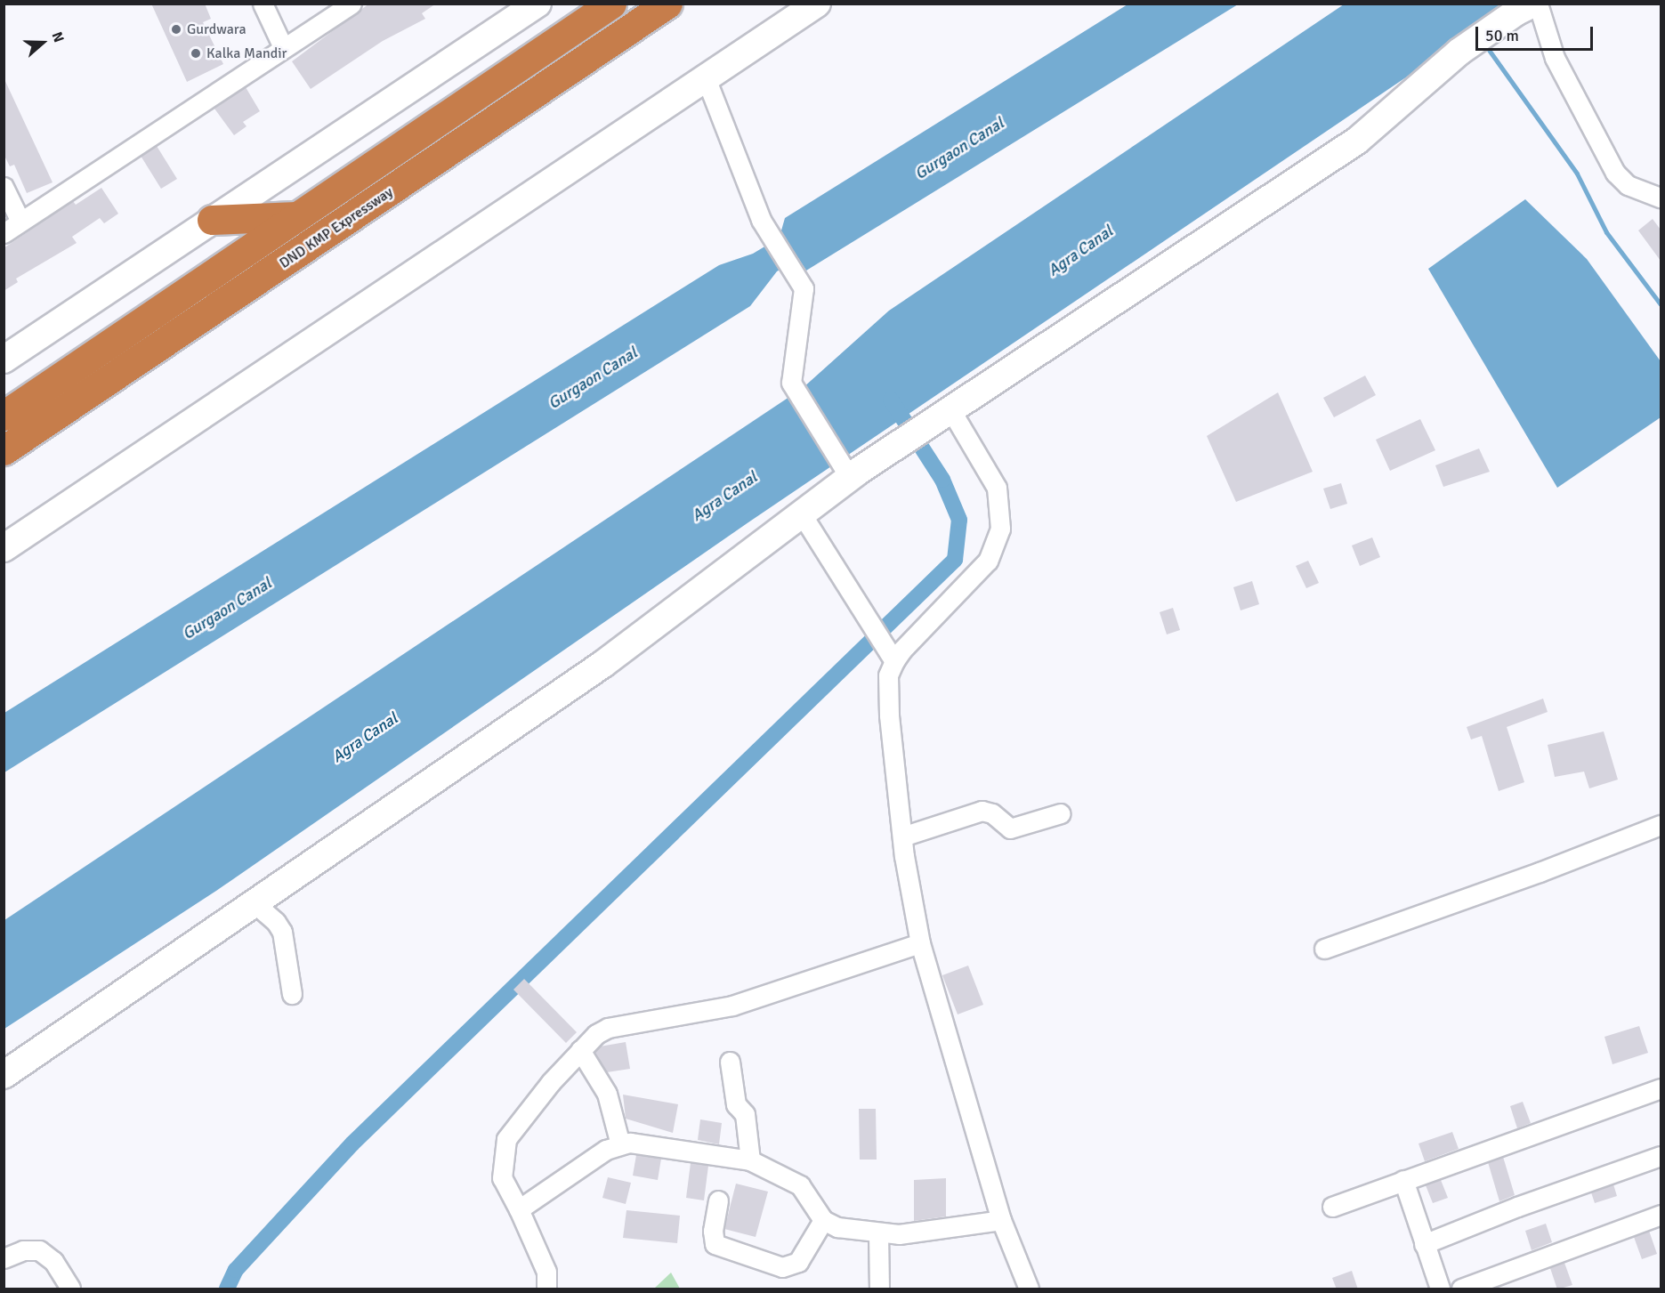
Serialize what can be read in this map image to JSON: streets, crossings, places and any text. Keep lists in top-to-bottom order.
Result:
{
  "streets": {
    "highway": ["DND KMP Expressway"]
  },
  "water": ["Gurgaon Canal", "Agra Canal"],
  "places": ["Gurdwara", "Kalka Mandir"],
  "scale_bar": "50 m",
  "north": "right"
}
